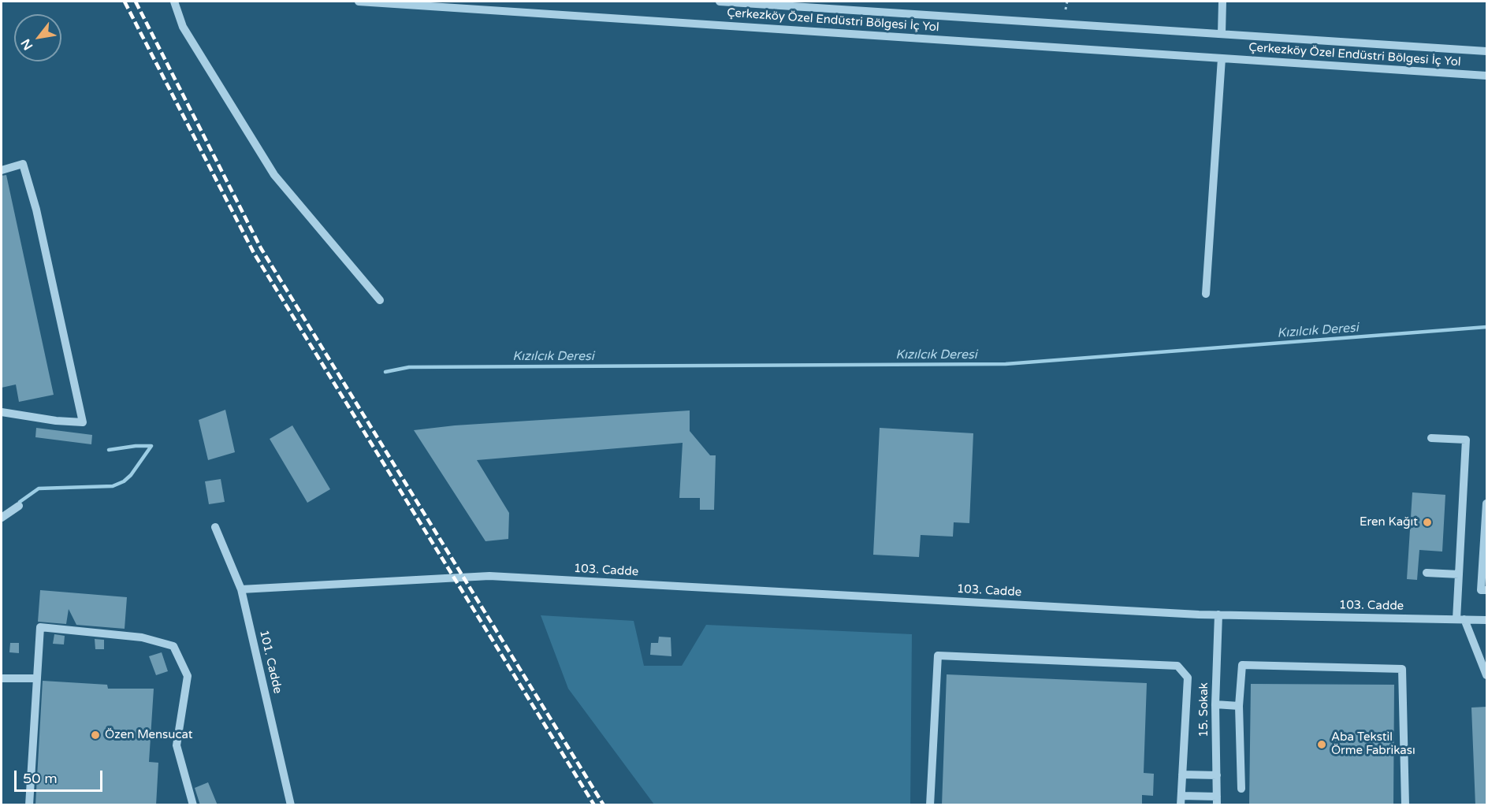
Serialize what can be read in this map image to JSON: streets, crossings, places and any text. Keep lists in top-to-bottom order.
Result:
{
  "streets": {
    "street": [
      "Çerkezköy Özel Endüstri Bölgesi İç Yol",
      "103. Cadde",
      "101. Cadde",
      "15. Sokak"
    ]
  },
  "crossings": [
    ["103. Cadde", "101. Cadde"],
    ["103. Cadde", "15. Sokak"]
  ],
  "water": ["Kızılcık Deresi"],
  "places": ["Eren Kağıt", "Özen Mensucat", "Aba Tekstil Örme Fabrikası"],
  "scale_bar": "50 m",
  "north": "bottom left"
}
